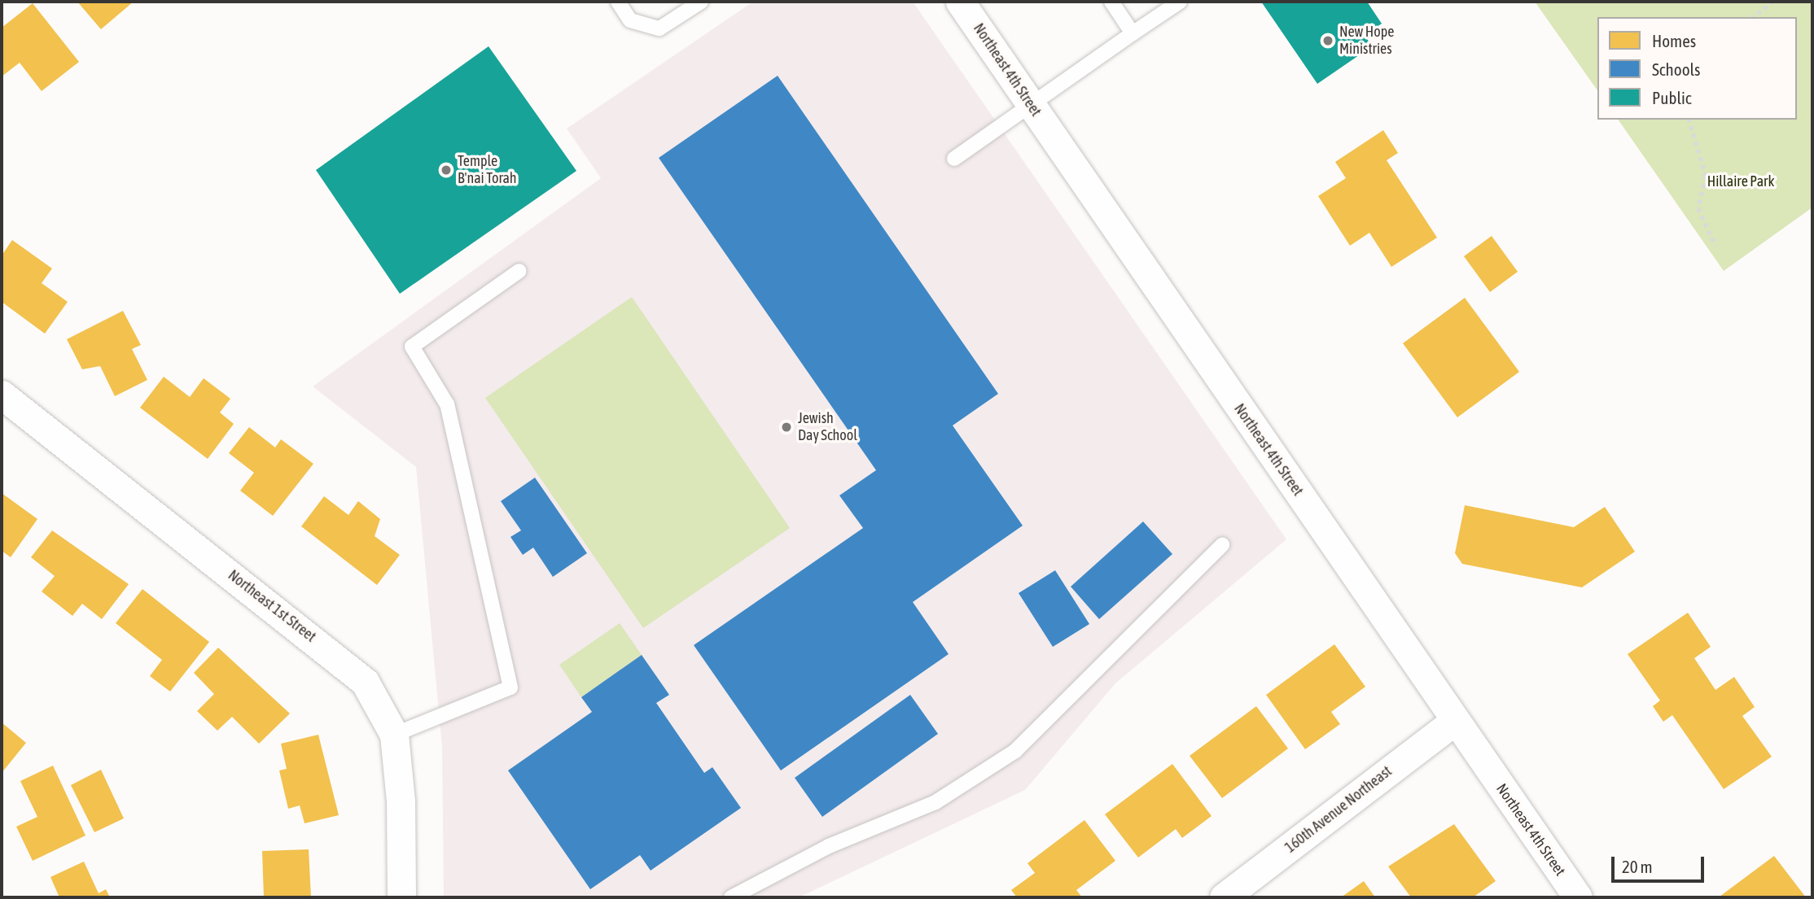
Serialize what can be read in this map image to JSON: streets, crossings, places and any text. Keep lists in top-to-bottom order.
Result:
{
  "streets": {
    "street": ["Northeast 4th Street", "Northeast 1st Street", "160th Avenue Northeast"]
  },
  "crossings": [
    ["Northeast 4th Street", "160th Avenue Northeast"]
  ],
  "parks": ["Hillaire Park"],
  "places": ["New Hope Ministries", "Temple B'nai Torah", "Jewish Day School"],
  "legend": ["Homes", "Schools", "Public"],
  "scale_bar": "20 m"
}
